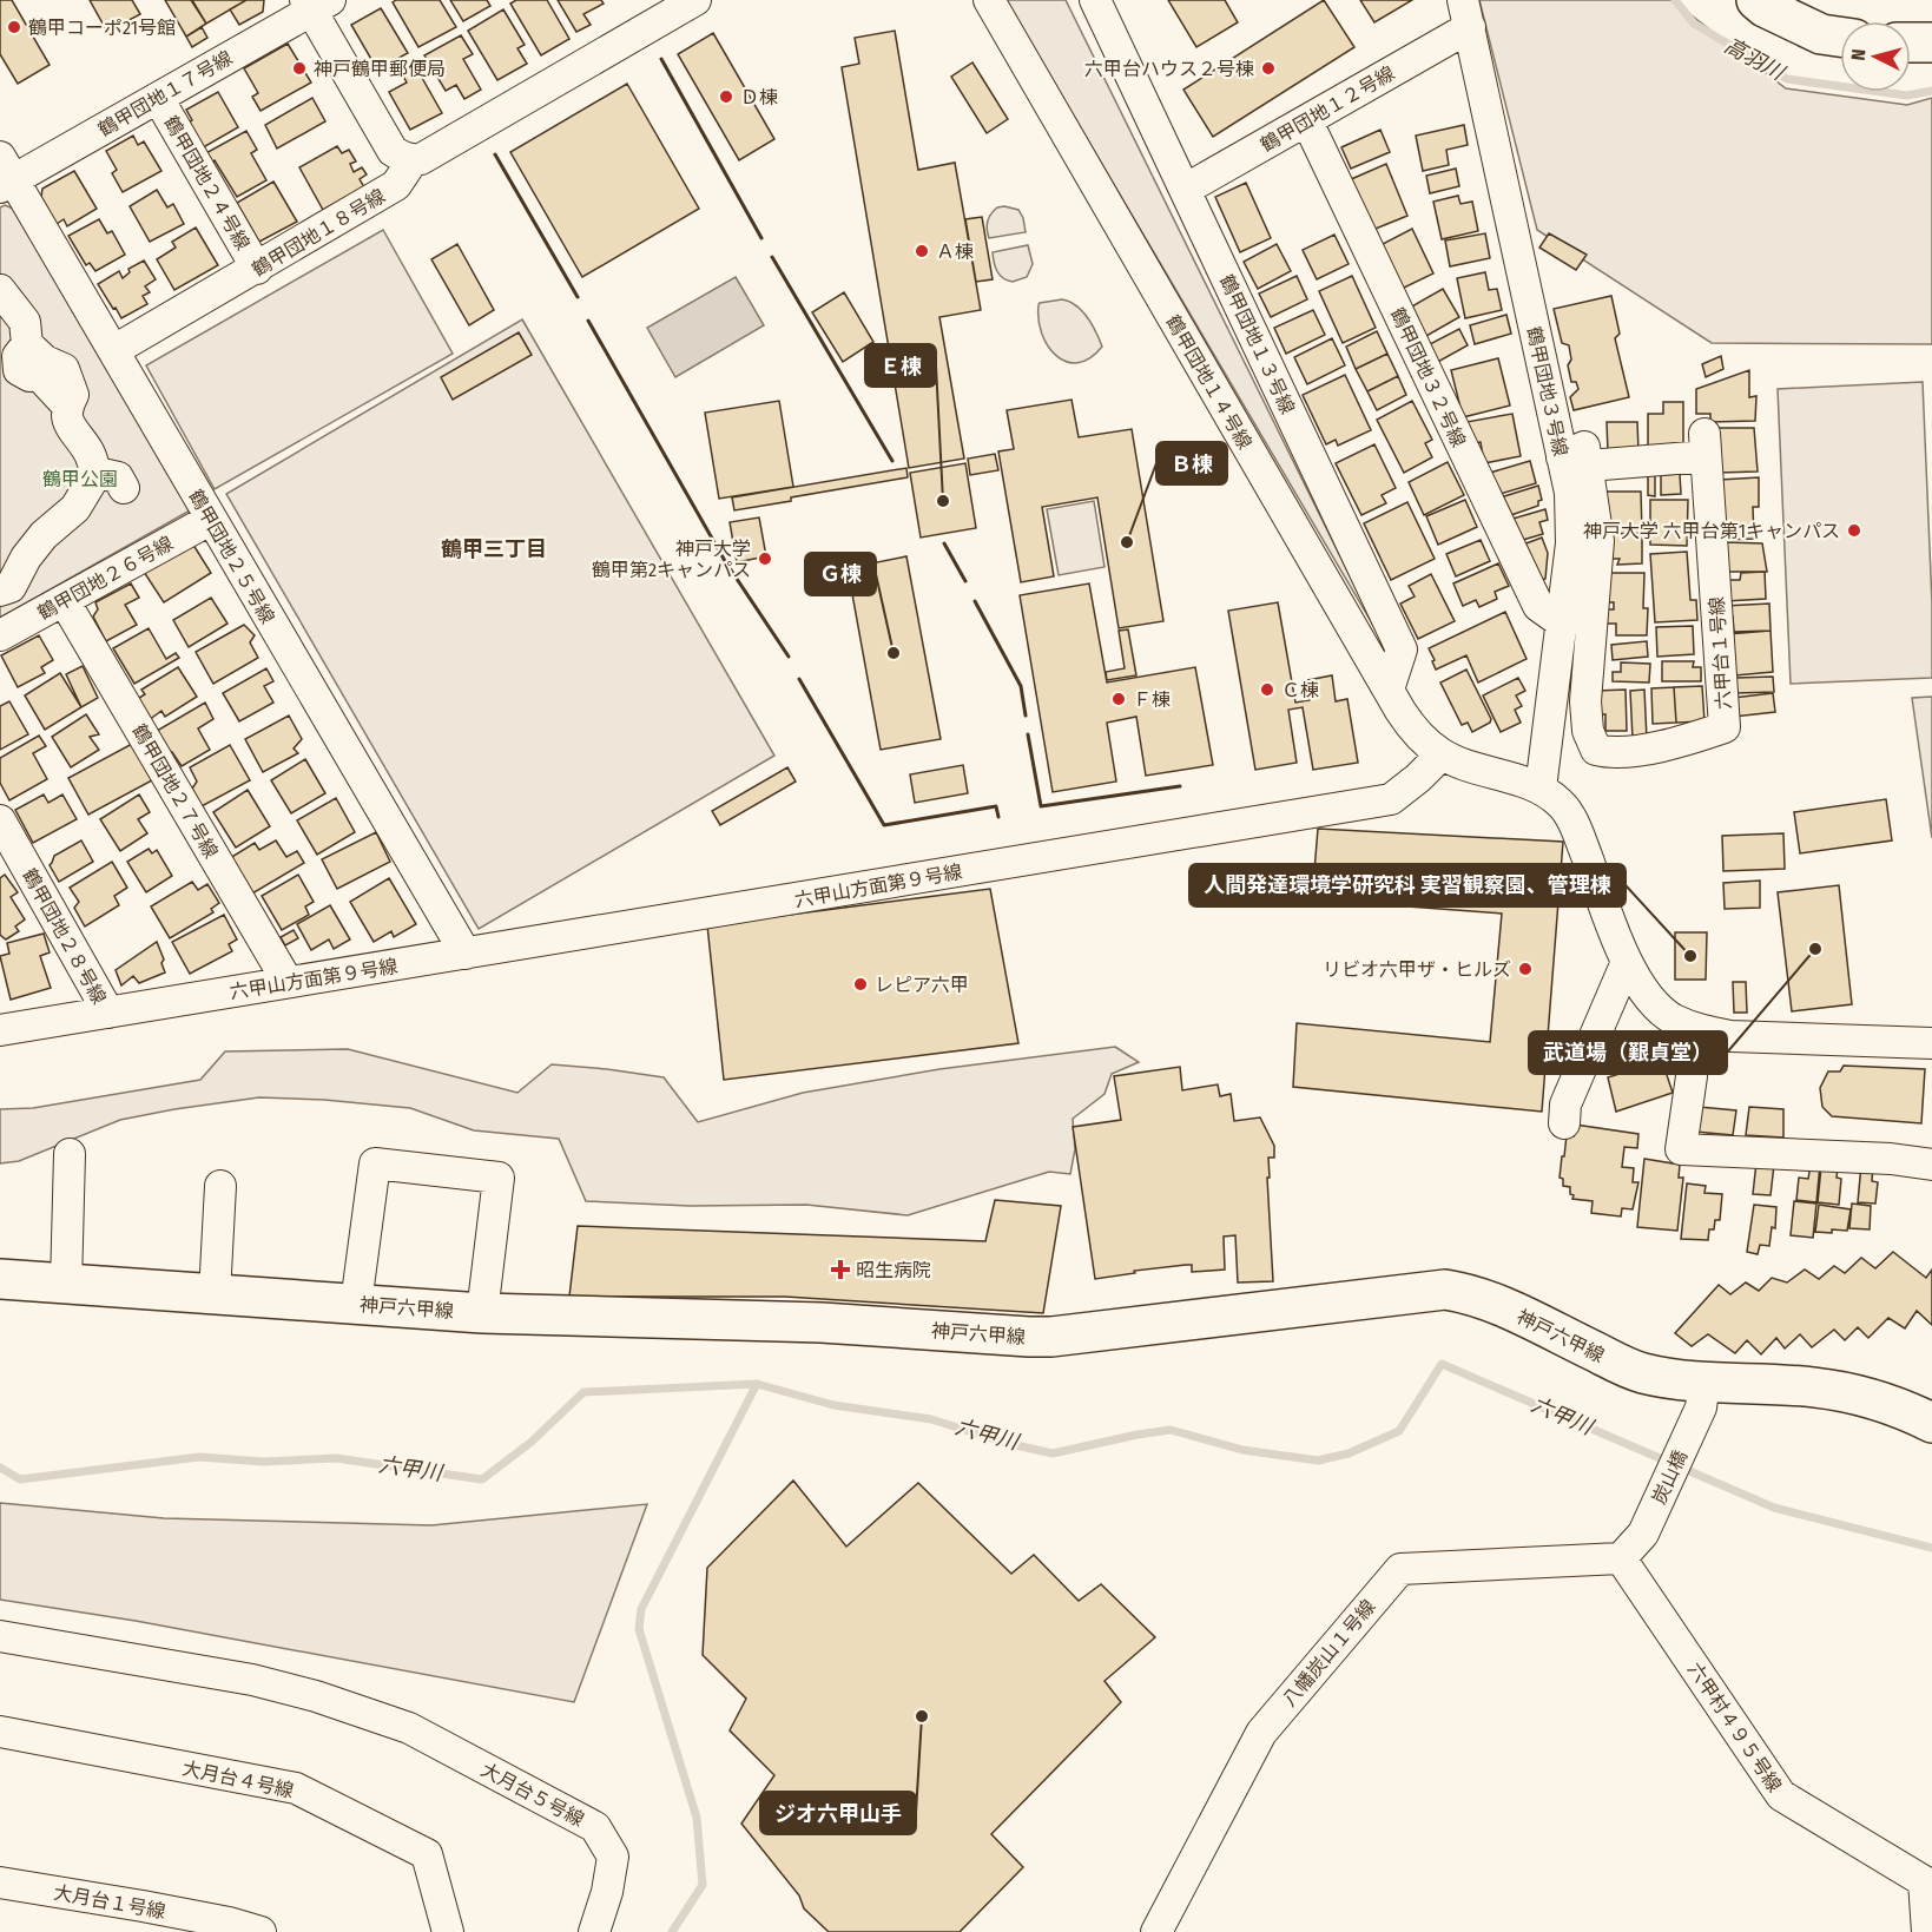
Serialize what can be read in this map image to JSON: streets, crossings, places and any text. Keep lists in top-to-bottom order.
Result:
{
  "streets": {
    "main road": ["神戸六甲線"],
    "street": [
      "鶴甲団地１７号線",
      "鶴甲団地１２号線",
      "鶴甲団地２４号線",
      "鶴甲団地１８号線",
      "鶴甲団地１３号線",
      "鶴甲団地３２号線",
      "鶴甲団地１４号線",
      "鶴甲団地３号線",
      "鶴甲団地２５号線",
      "鶴甲団地２６号線",
      "六甲台１号線",
      "鶴甲団地２７号線",
      "六甲山方面第９号線",
      "鶴甲団地２８号線",
      "炭山橋",
      "八幡炭山１号線",
      "六甲村４９５号線",
      "大月台４号線",
      "大月台５号線",
      "大月台１号線"
    ]
  },
  "crossings": [
    ["鶴甲団地１７号線", "鶴甲団地２４号線"],
    ["鶴甲団地１７号線", "鶴甲団地２５号線"],
    ["鶴甲団地１２号線", "鶴甲団地１３号線"],
    ["鶴甲団地１２号線", "鶴甲団地３２号線"],
    ["鶴甲団地１２号線", "鶴甲団地３号線"],
    ["鶴甲団地２４号線", "鶴甲団地１８号線"],
    ["鶴甲団地１８号線", "鶴甲団地２５号線"],
    ["鶴甲団地１３号線", "鶴甲団地１４号線"],
    ["鶴甲団地３２号線", "鶴甲団地３号線"],
    ["鶴甲団地１４号線", "六甲山方面第９号線"],
    ["鶴甲団地３号線", "六甲台１号線"],
    ["鶴甲団地２５号線", "鶴甲団地２６号線"],
    ["鶴甲団地２５号線", "六甲山方面第９号線"],
    ["鶴甲団地２６号線", "鶴甲団地２７号線"],
    ["鶴甲団地２７号線", "六甲山方面第９号線"],
    ["六甲山方面第９号線", "鶴甲団地２８号線"],
    ["神戸六甲線", "炭山橋"],
    ["炭山橋", "八幡炭山１号線"],
    ["炭山橋", "六甲村４９５号線"],
    ["八幡炭山１号線", "六甲村４９５号線"]
  ],
  "districts": ["鶴甲三丁目"],
  "water": ["高羽川", "六甲川"],
  "parks": ["鶴甲公園"],
  "places": {
    "other": [
      "鶴甲コーポ21号館",
      "神戸鶴甲郵便局",
      "六甲台ハウス２号棟",
      "Ｄ棟",
      "Ａ棟",
      "Ｅ棟",
      "神戸大学 六甲台第1キャンパス",
      "Ｂ棟",
      "神戸大学 鶴甲第2キャンパス",
      "Ｇ棟",
      "Ｃ棟",
      "Ｆ棟",
      "武道場（艱貞堂）",
      "人間発達環境学研究科 実習観察園、管理棟",
      "リビオ六甲ザ・ヒルズ",
      "レピア六甲",
      "ジオ六甲山手"
    ],
    "health": ["昭生病院"]
  },
  "north": "left"
}
